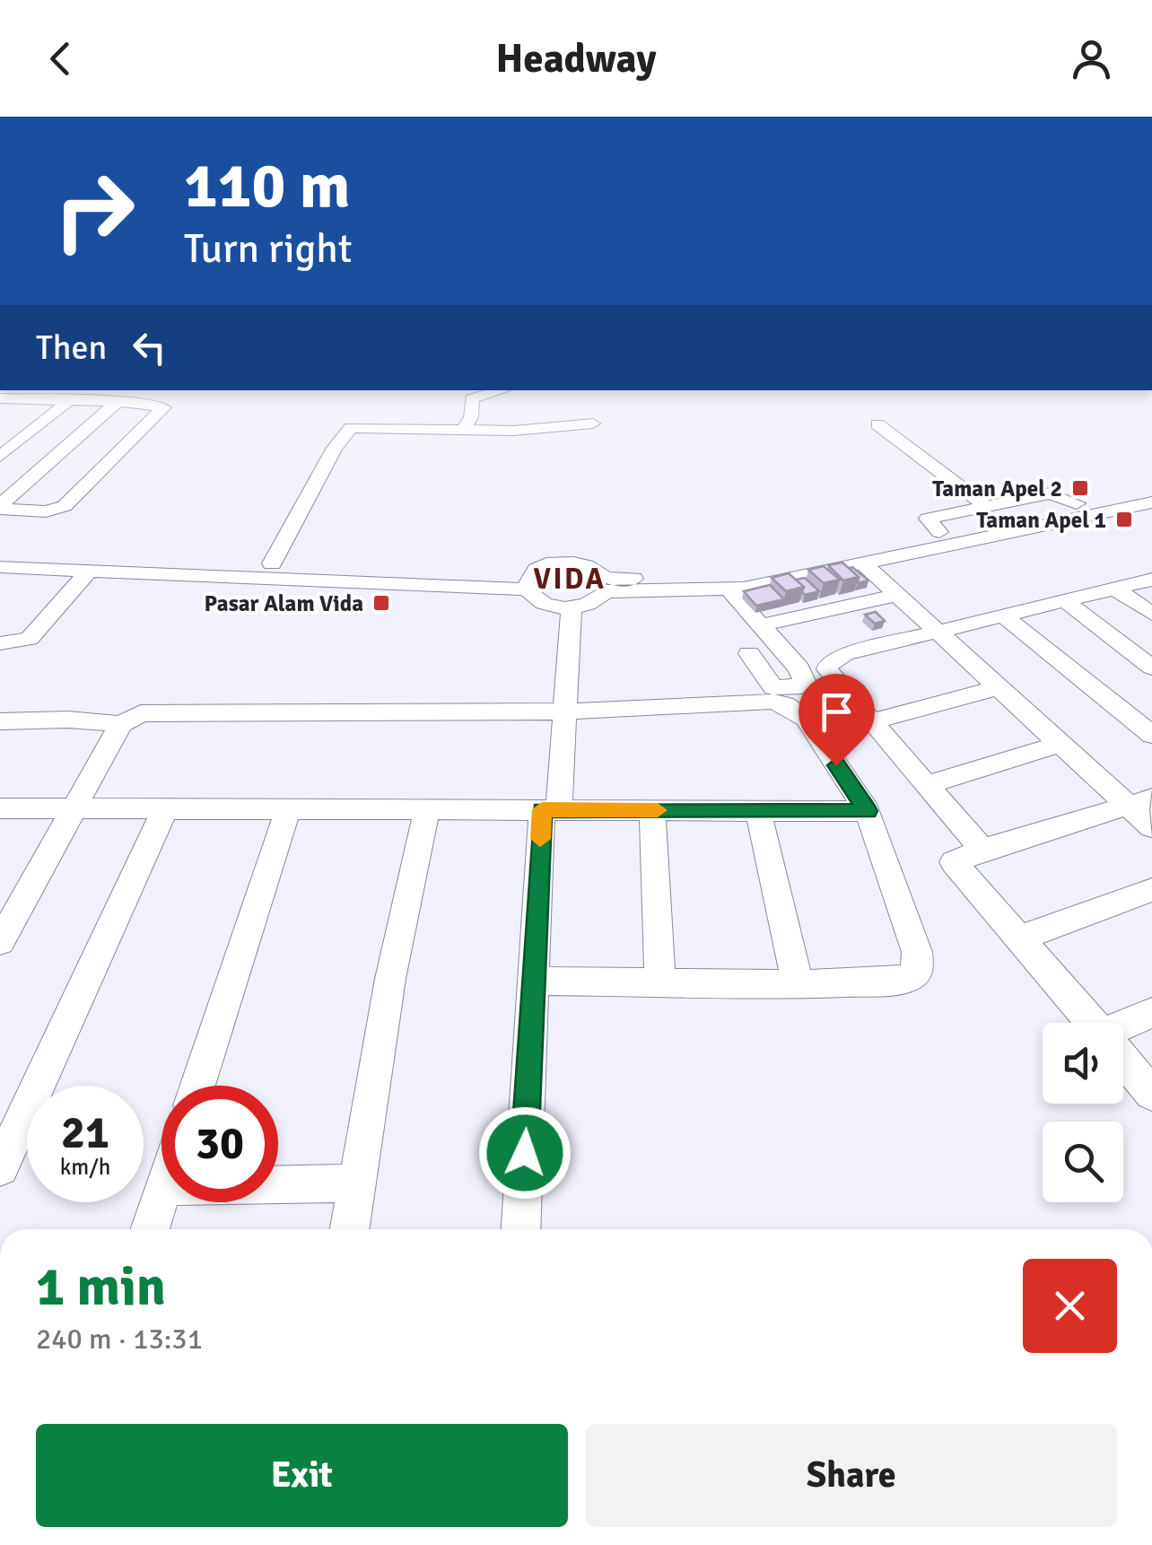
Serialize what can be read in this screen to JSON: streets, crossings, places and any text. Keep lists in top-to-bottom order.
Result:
{
  "districts": ["VIDA"],
  "places": {
    "transit": ["Taman Apel 2", "Taman Apel 1", "Pasar Alam Vida"]
  },
  "page": {
    "header": "Headway",
    "turn": ["110 m", "Turn right"],
    "then": "Then",
    "speed": "21 km/h",
    "limit": "30",
    "heading": ["1 min", "240 m · 13:31"],
    "buttons": ["Exit", "Share"]
  }
}
